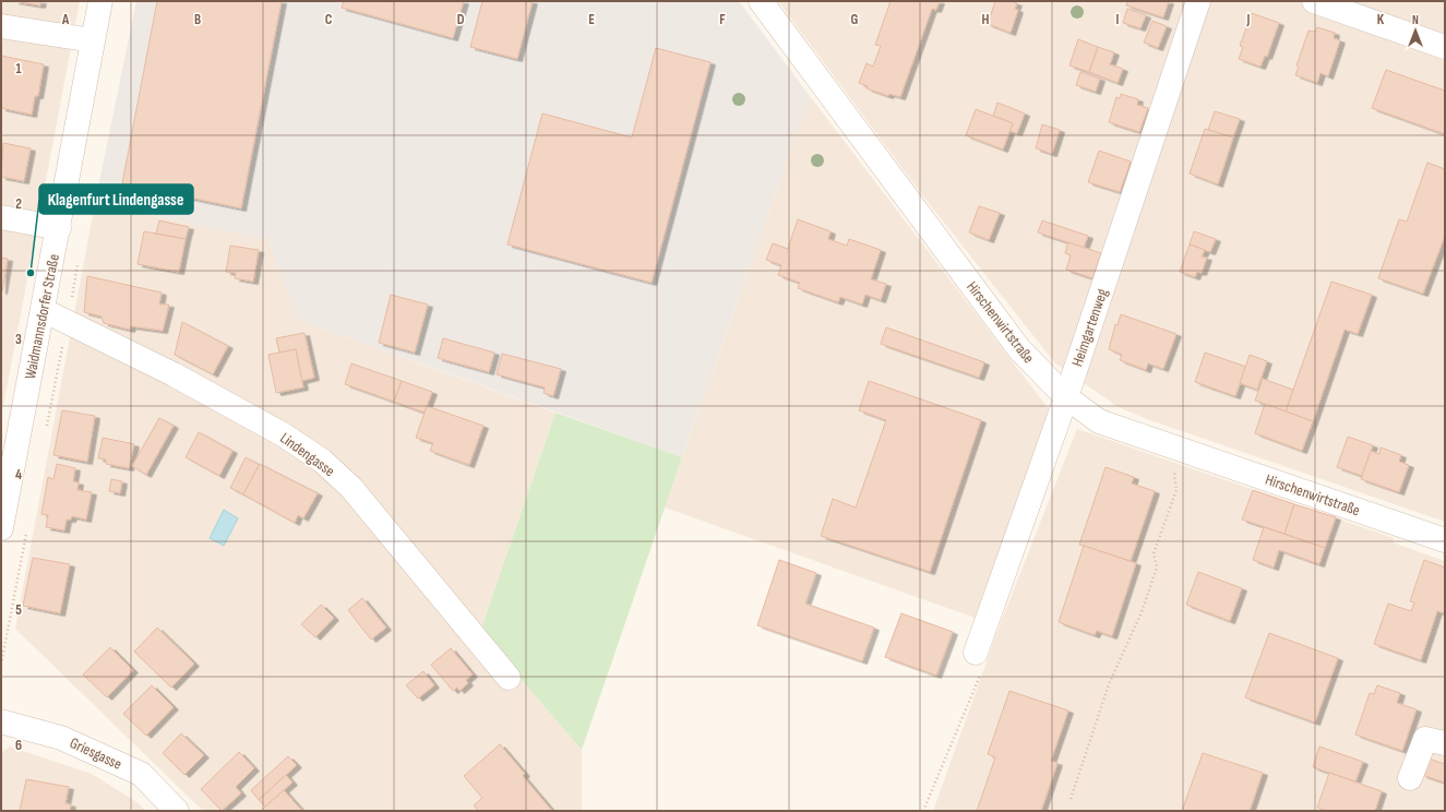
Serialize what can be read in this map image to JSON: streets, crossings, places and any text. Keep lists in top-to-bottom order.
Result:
{
  "streets": {
    "street": [
      "Waidmannsdorfer Straße",
      "Hirschenwirtstraße",
      "Heimgartenweg",
      "Lindengasse",
      "Griesgasse"
    ]
  },
  "crossings": [
    ["Waidmannsdorfer Straße", "Lindengasse"],
    ["Hirschenwirtstraße", "Heimgartenweg"]
  ],
  "places": ["Klagenfurt Lindengasse"],
  "north": "top",
  "grid": {
    "columns": [
      "A",
      "B",
      "C",
      "D",
      "E",
      "F",
      "G",
      "H",
      "I",
      "J",
      "K"
    ],
    "rows": [
      "1",
      "2",
      "3",
      "4",
      "5",
      "6"
    ]
  }
}
